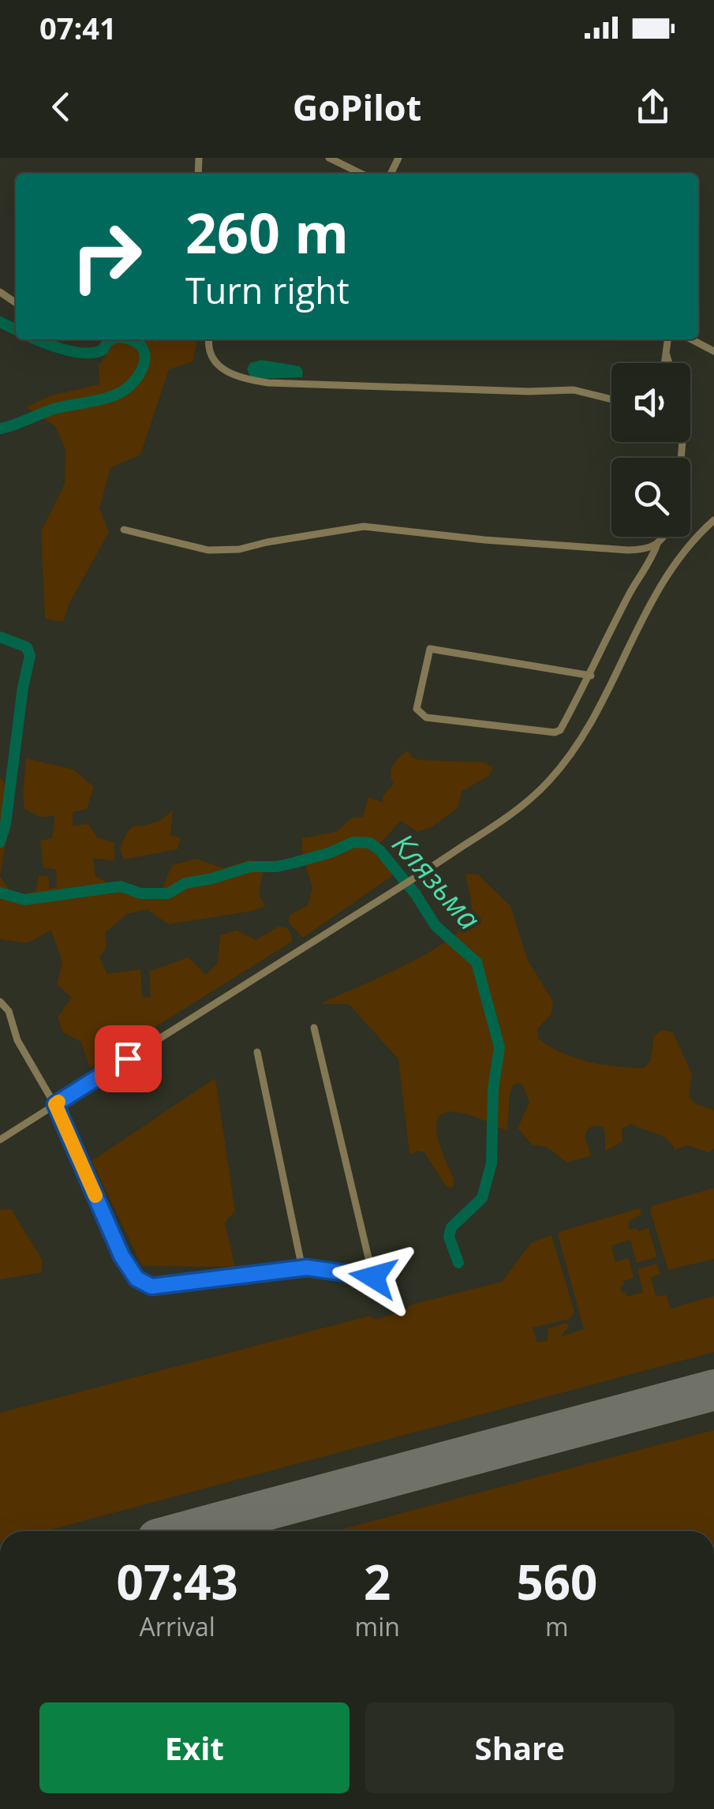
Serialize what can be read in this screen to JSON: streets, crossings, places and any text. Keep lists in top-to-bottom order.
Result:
{
  "water": ["Клязьма"],
  "page": {
    "status": "07:41",
    "header": "GoPilot",
    "turn": ["260 m", "Turn right"],
    "eta": [
      "07:43",
      "Arrival",
      "2",
      "min",
      "560",
      "m"
    ],
    "buttons": ["Exit", "Share"]
  }
}
